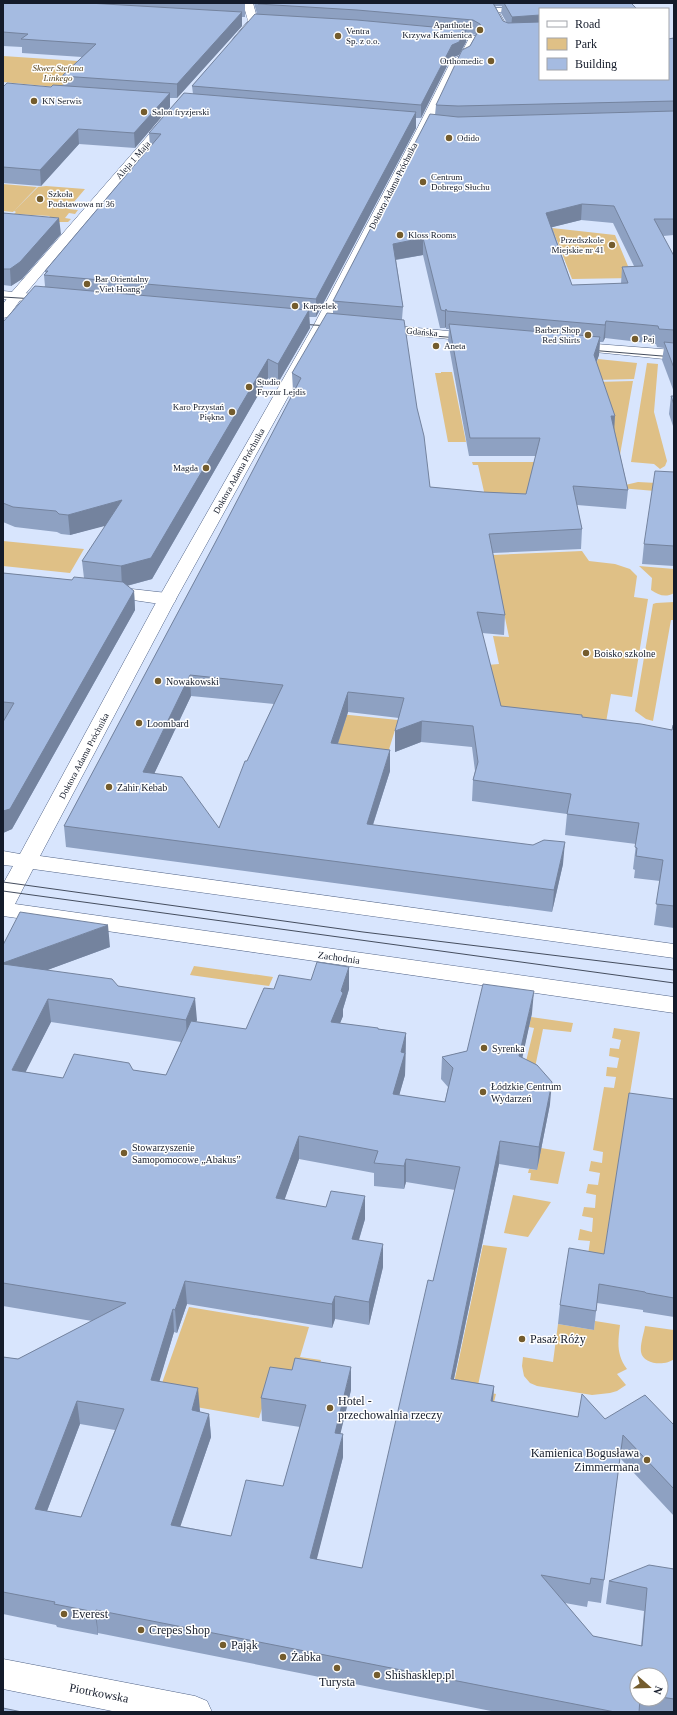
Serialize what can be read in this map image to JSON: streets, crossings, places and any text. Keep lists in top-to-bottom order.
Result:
{
  "streets": {
    "street": [
      "Aleja 1 Maja",
      "Doktora Adama Próchnika",
      "Gdańska",
      "Zachodnia",
      "Piotrkowska"
    ]
  },
  "parks": ["Skwer Stefana Linkego"],
  "places": [
    "Aparthotel Krzywa Kamienica",
    "Ventra Sp. z o.o.",
    "Orthomedic",
    "KN Serwis",
    "Salon fryzjerski",
    "Odido",
    "Centrum Dobrego Słuchu",
    "Szkoła Podstawowa nr 36",
    "Kloss Rooms",
    "Przedszkole Miejskie nr 41",
    "Bar Orientalny „Viet Hoang”",
    "Kapselek",
    "Barber Shop Red Shirts",
    "Paj",
    "Aneta",
    "Studio Fryzur Lejdis",
    "Karo Przystań Piękna",
    "Magda",
    "Boisko szkolne",
    "Nowakowski",
    "Loombard",
    "Zahir Kebab",
    "Syrenka",
    "Łódzkie Centrum Wydarzeń",
    "Stowarzyszenie Samopomocowe „Abakus”",
    "Pasaż Róży",
    "Hotel - przechowalnia rzeczy",
    "Kamienica Bogusława Zimmermana",
    "Everest",
    "Crepes Shop",
    "Pająk",
    "Żabka",
    "Turysta",
    "Shishasklep.pl"
  ],
  "legend": ["Road", "Park", "Building"],
  "north": "right"
}
